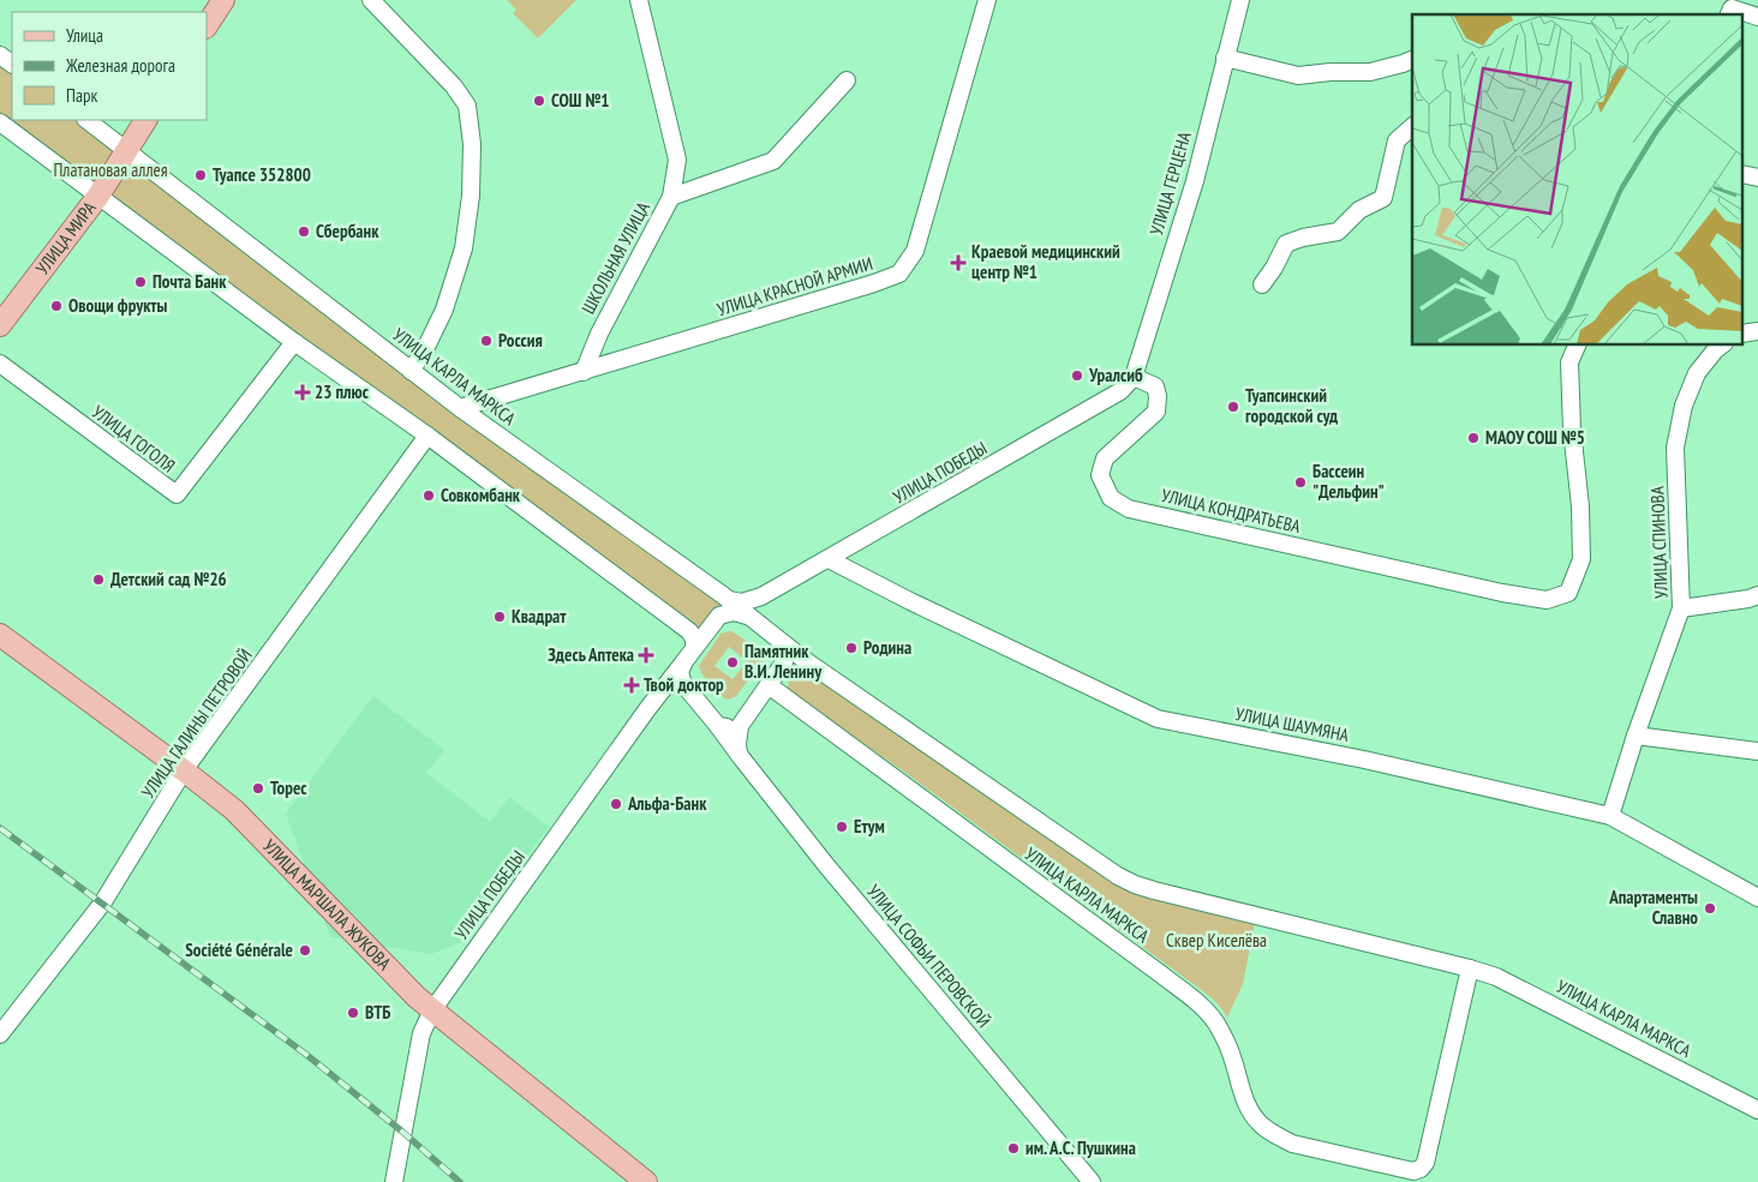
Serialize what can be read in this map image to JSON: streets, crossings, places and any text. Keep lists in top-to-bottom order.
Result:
{
  "streets": {
    "main road": ["УЛИЦА МИРА", "УЛИЦА МАРШАЛА ЖУКОВА"],
    "street": [
      "УЛИЦА ГЕРЦЕНА",
      "ШКОЛЬНАЯ УЛИЦА",
      "УЛИЦА КРАСНОЙ АРМИИ",
      "УЛИЦА КАРЛА МАРКСА",
      "УЛИЦА ГОГОЛЯ",
      "УЛИЦА ПОБЕДЫ",
      "УЛИЦА КОНДРАТЬЕВА",
      "УЛИЦА СПИНОВА",
      "УЛИЦА ГАЛИНЫ ПЕТРОВОЙ",
      "УЛИЦА ШАУМЯНА",
      "УЛИЦА СОФЬИ ПЕРОВСКОЙ"
    ]
  },
  "crossings": [
    ["УЛИЦА ГЕРЦЕНА", "УЛИЦА ПОБЕДЫ"],
    ["УЛИЦА ГЕРЦЕНА", "УЛИЦА КОНДРАТЬЕВА"],
    ["УЛИЦА МИРА", "УЛИЦА КАРЛА МАРКСА"],
    ["ШКОЛЬНАЯ УЛИЦА", "УЛИЦА КРАСНОЙ АРМИИ"],
    ["УЛИЦА КРАСНОЙ АРМИИ", "УЛИЦА КАРЛА МАРКСА"],
    ["УЛИЦА КАРЛА МАРКСА", "УЛИЦА ПОБЕДЫ"],
    ["УЛИЦА КАРЛА МАРКСА", "УЛИЦА СОФЬИ ПЕРОВСКОЙ"],
    ["УЛИЦА ПОБЕДЫ", "УЛИЦА КОНДРАТЬЕВА"],
    ["УЛИЦА ПОБЕДЫ", "УЛИЦА ШАУМЯНА"],
    ["УЛИЦА ПОБЕДЫ", "УЛИЦА МАРШАЛА ЖУКОВА"],
    ["УЛИЦА ПОБЕДЫ", "УЛИЦА СОФЬИ ПЕРОВСКОЙ"],
    ["УЛИЦА СПИНОВА", "УЛИЦА ШАУМЯНА"],
    ["УЛИЦА ГАЛИНЫ ПЕТРОВОЙ", "УЛИЦА МАРШАЛА ЖУКОВА"]
  ],
  "parks": ["Платановая аллея", "Сквер Киселёва"],
  "places": {
    "other": [
      "СОШ №1",
      "Туапсе 352800",
      "Сбербанк",
      "Почта Банк",
      "Овощи фрукты",
      "Россия",
      "Уралсиб",
      "Туапсинский городской суд",
      "МАОУ СОШ №5",
      "Бассеин \"Дельфин\"",
      "Совкомбанк",
      "Детский сад №26",
      "Квадрат",
      "Родина",
      "Памятник В.И. Ленину",
      "Торес",
      "Альфа-Банк",
      "Етум",
      "Апартаменты Славно",
      "Société Générale",
      "ВТБ",
      "им. А.С. Пушкина"
    ],
    "health": [
      "Краевой медицинский центр №1",
      "23 плюс",
      "Здесь Аптека",
      "Твой доктор"
    ]
  },
  "legend": ["Улица", "Железная дорога", "Парк"]
}
